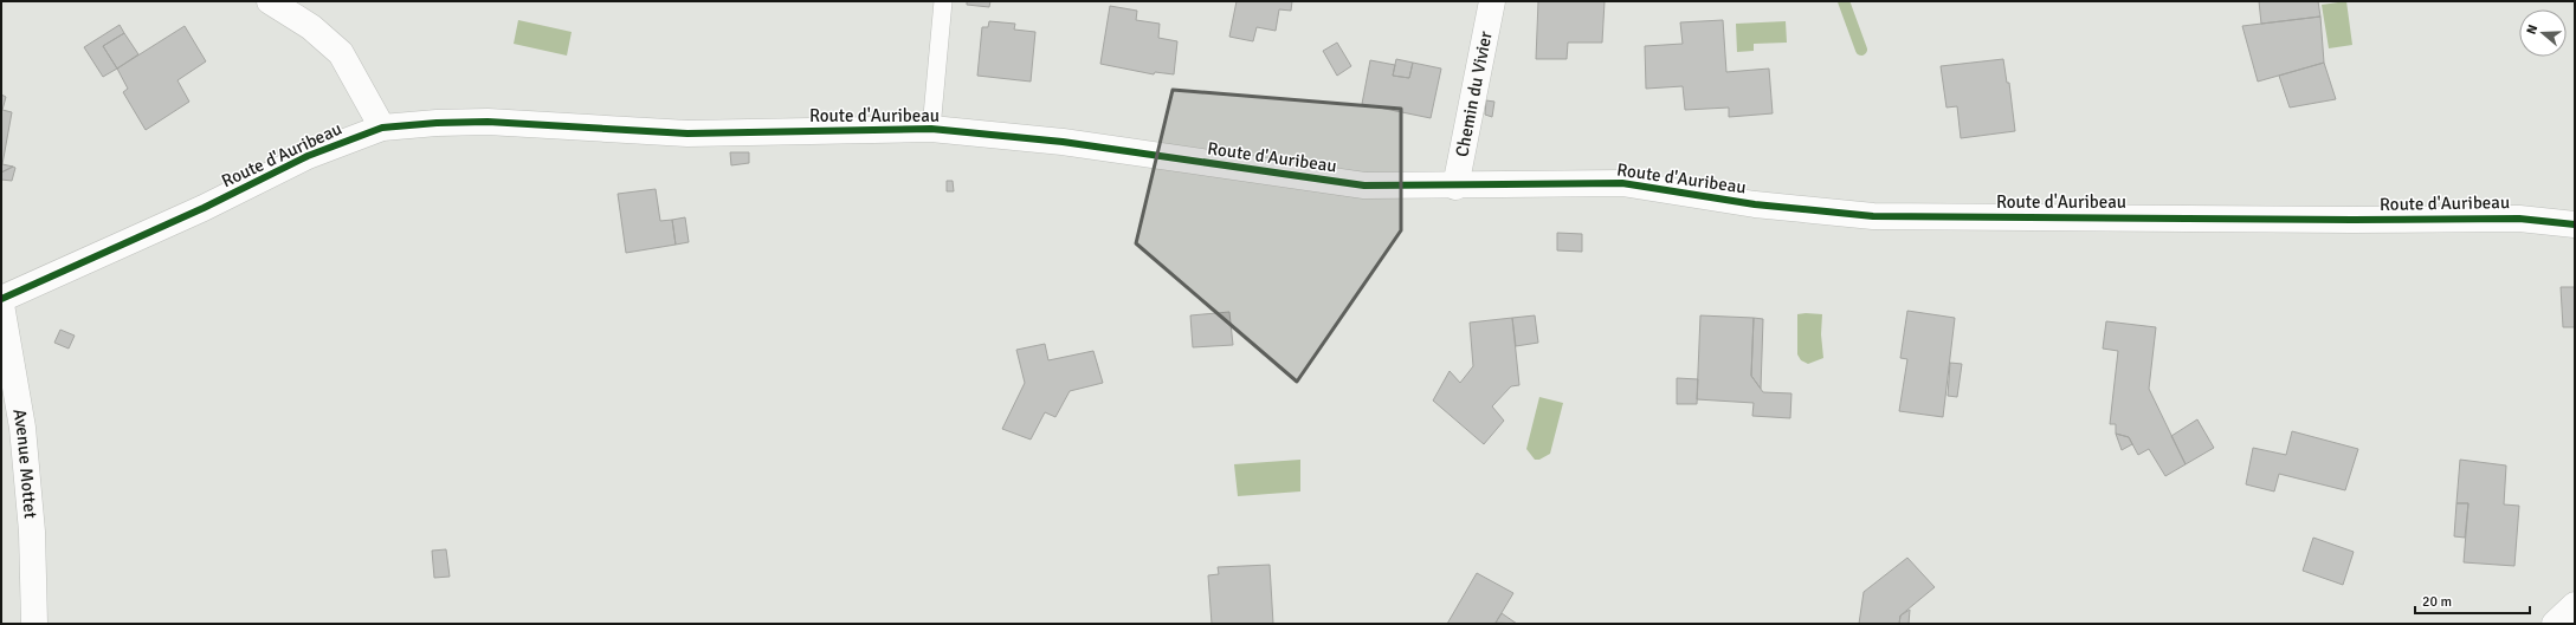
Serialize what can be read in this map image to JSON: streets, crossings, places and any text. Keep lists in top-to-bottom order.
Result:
{
  "streets": {
    "street": ["Chemin du Vivier", "Route d'Auribeau", "Avenue Mottet"]
  },
  "crossings": [
    ["Chemin du Vivier", "Route d'Auribeau"]
  ],
  "scale_bar": "20 m",
  "north": "left"
}
